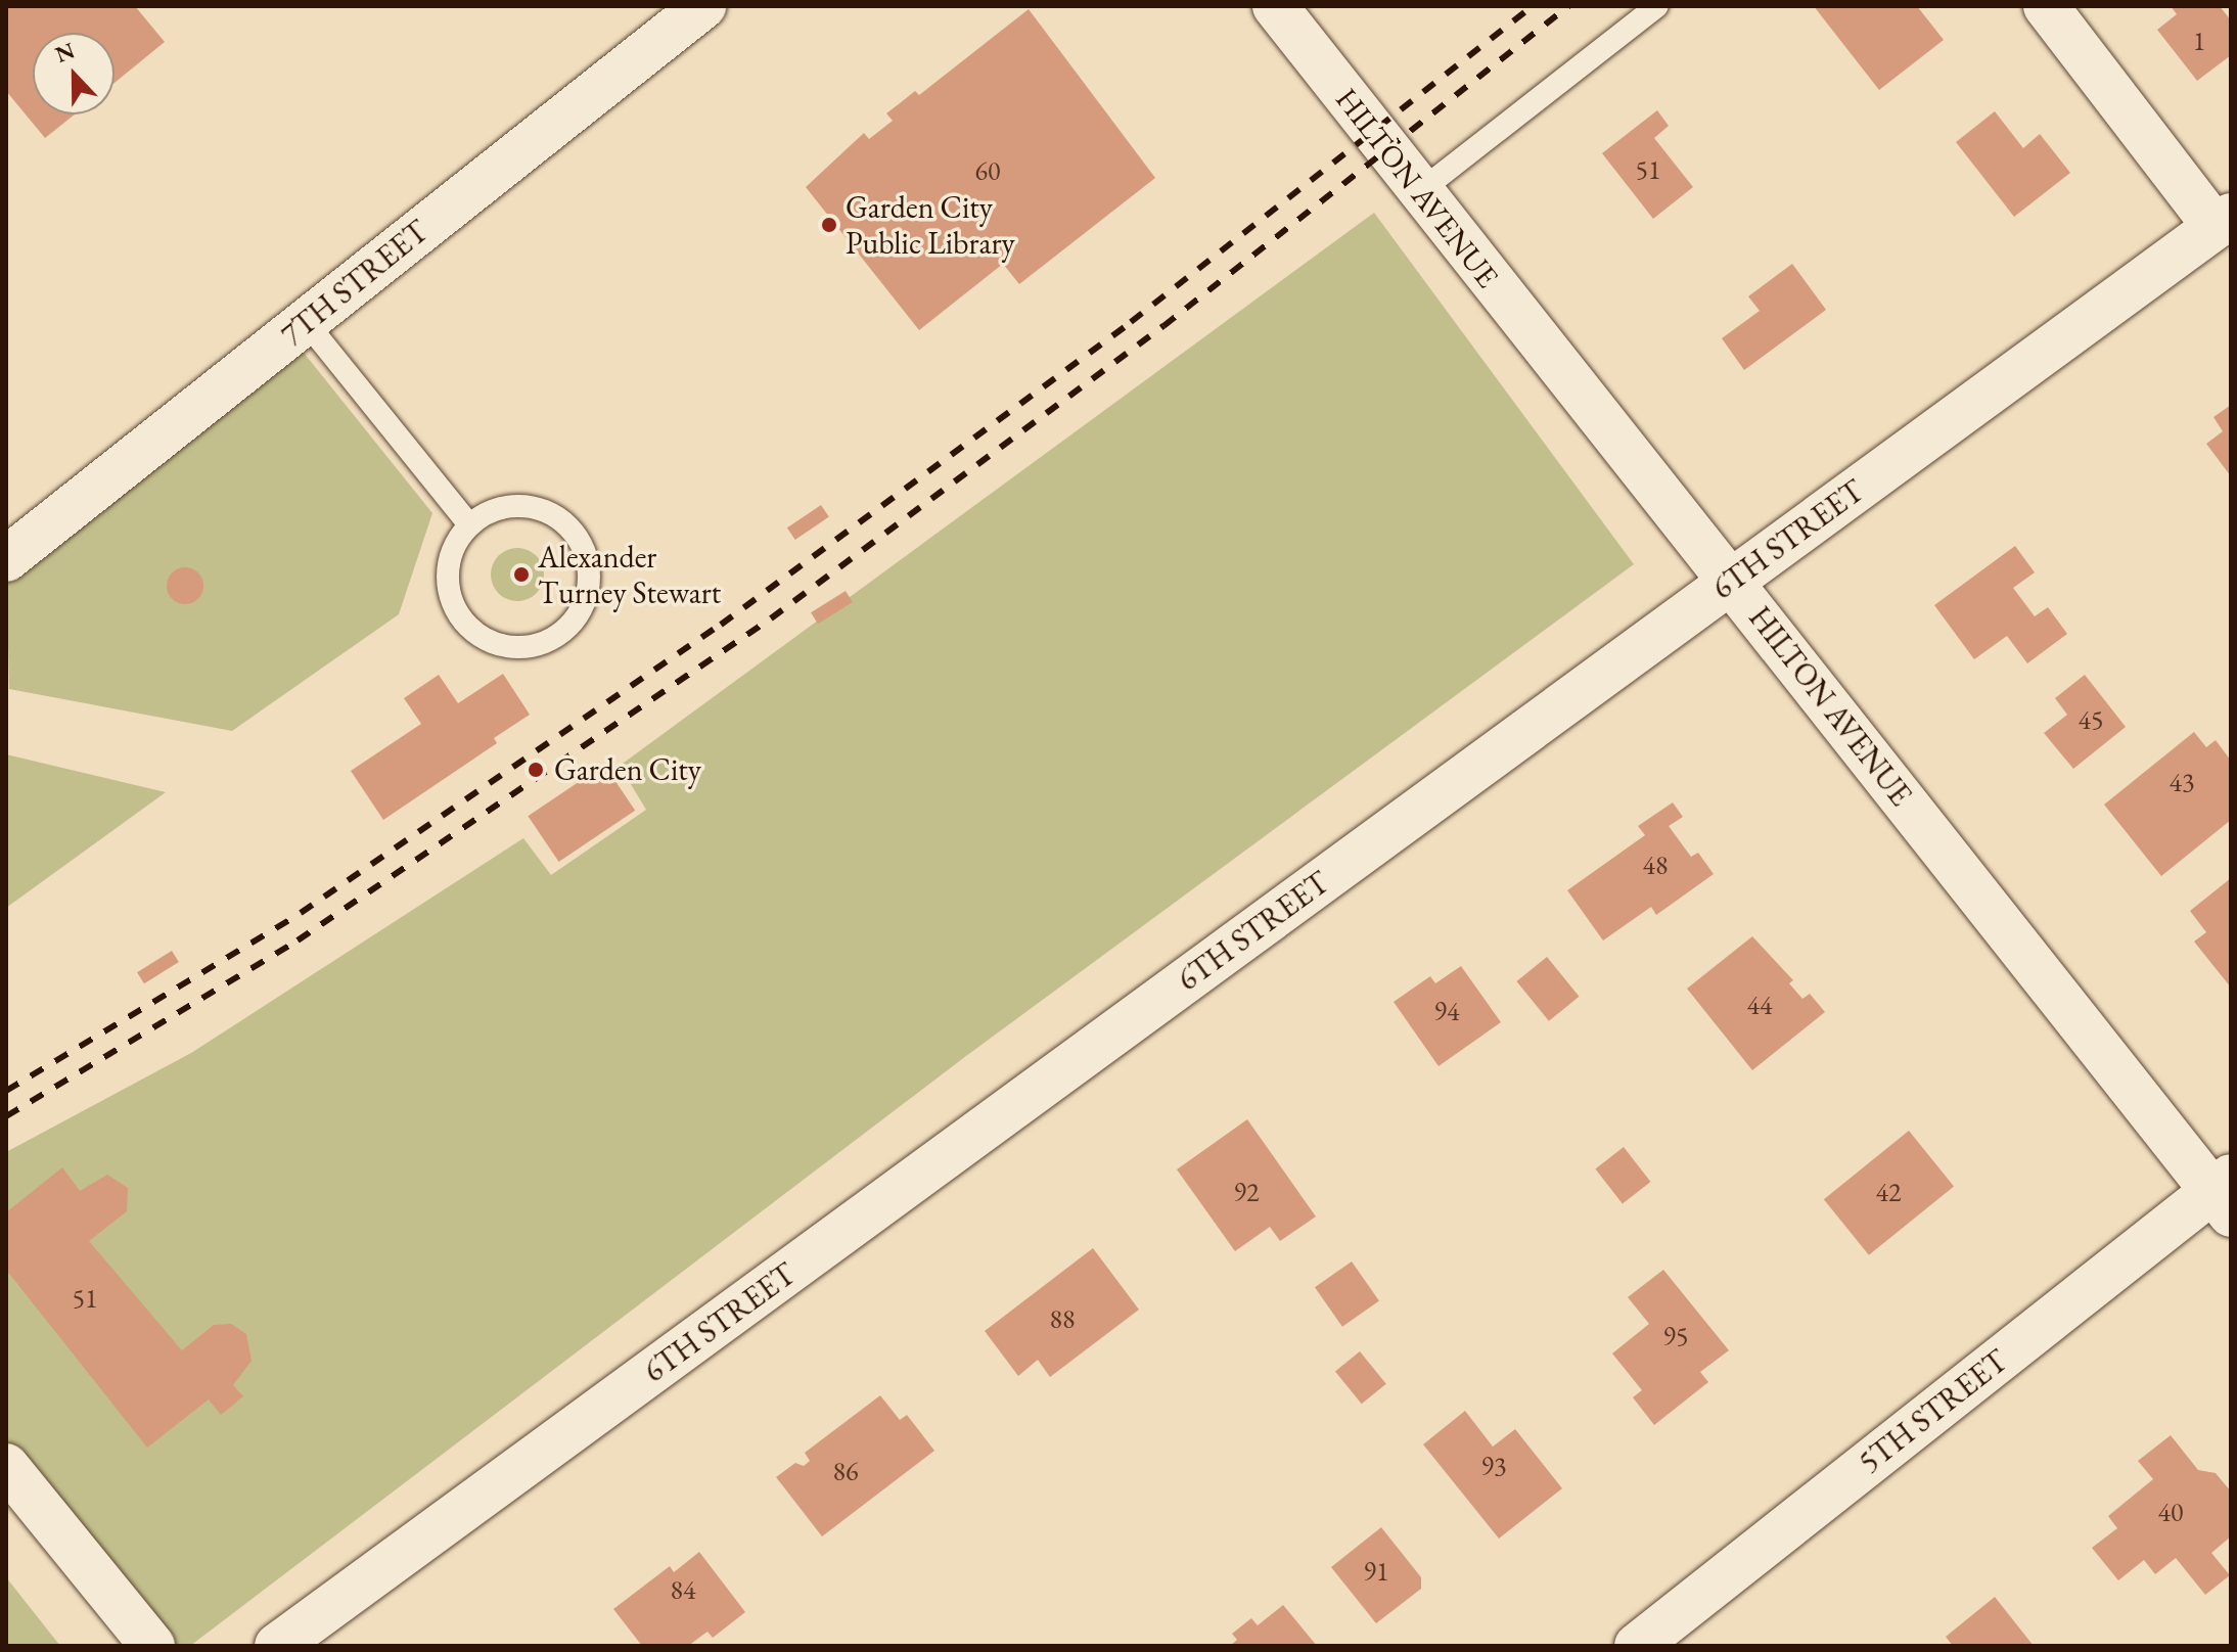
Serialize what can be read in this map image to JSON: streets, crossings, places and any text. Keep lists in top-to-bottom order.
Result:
{
  "streets": {
    "street": [
      "HILTON AVENUE",
      "7TH STREET",
      "6TH STREET",
      "5TH STREET"
    ]
  },
  "crossings": [
    ["HILTON AVENUE", "6TH STREET"],
    ["HILTON AVENUE", "5TH STREET"]
  ],
  "places": ["Garden City Public Library", "Alexander Turney Stewart", "Garden City"],
  "house_numbers": [
    "1",
    "51",
    "60",
    "45",
    "43",
    "48",
    "44",
    "94",
    "92",
    "42",
    "51",
    "88",
    "95",
    "93",
    "86",
    "40",
    "91",
    "84"
  ],
  "north": "top"
}
